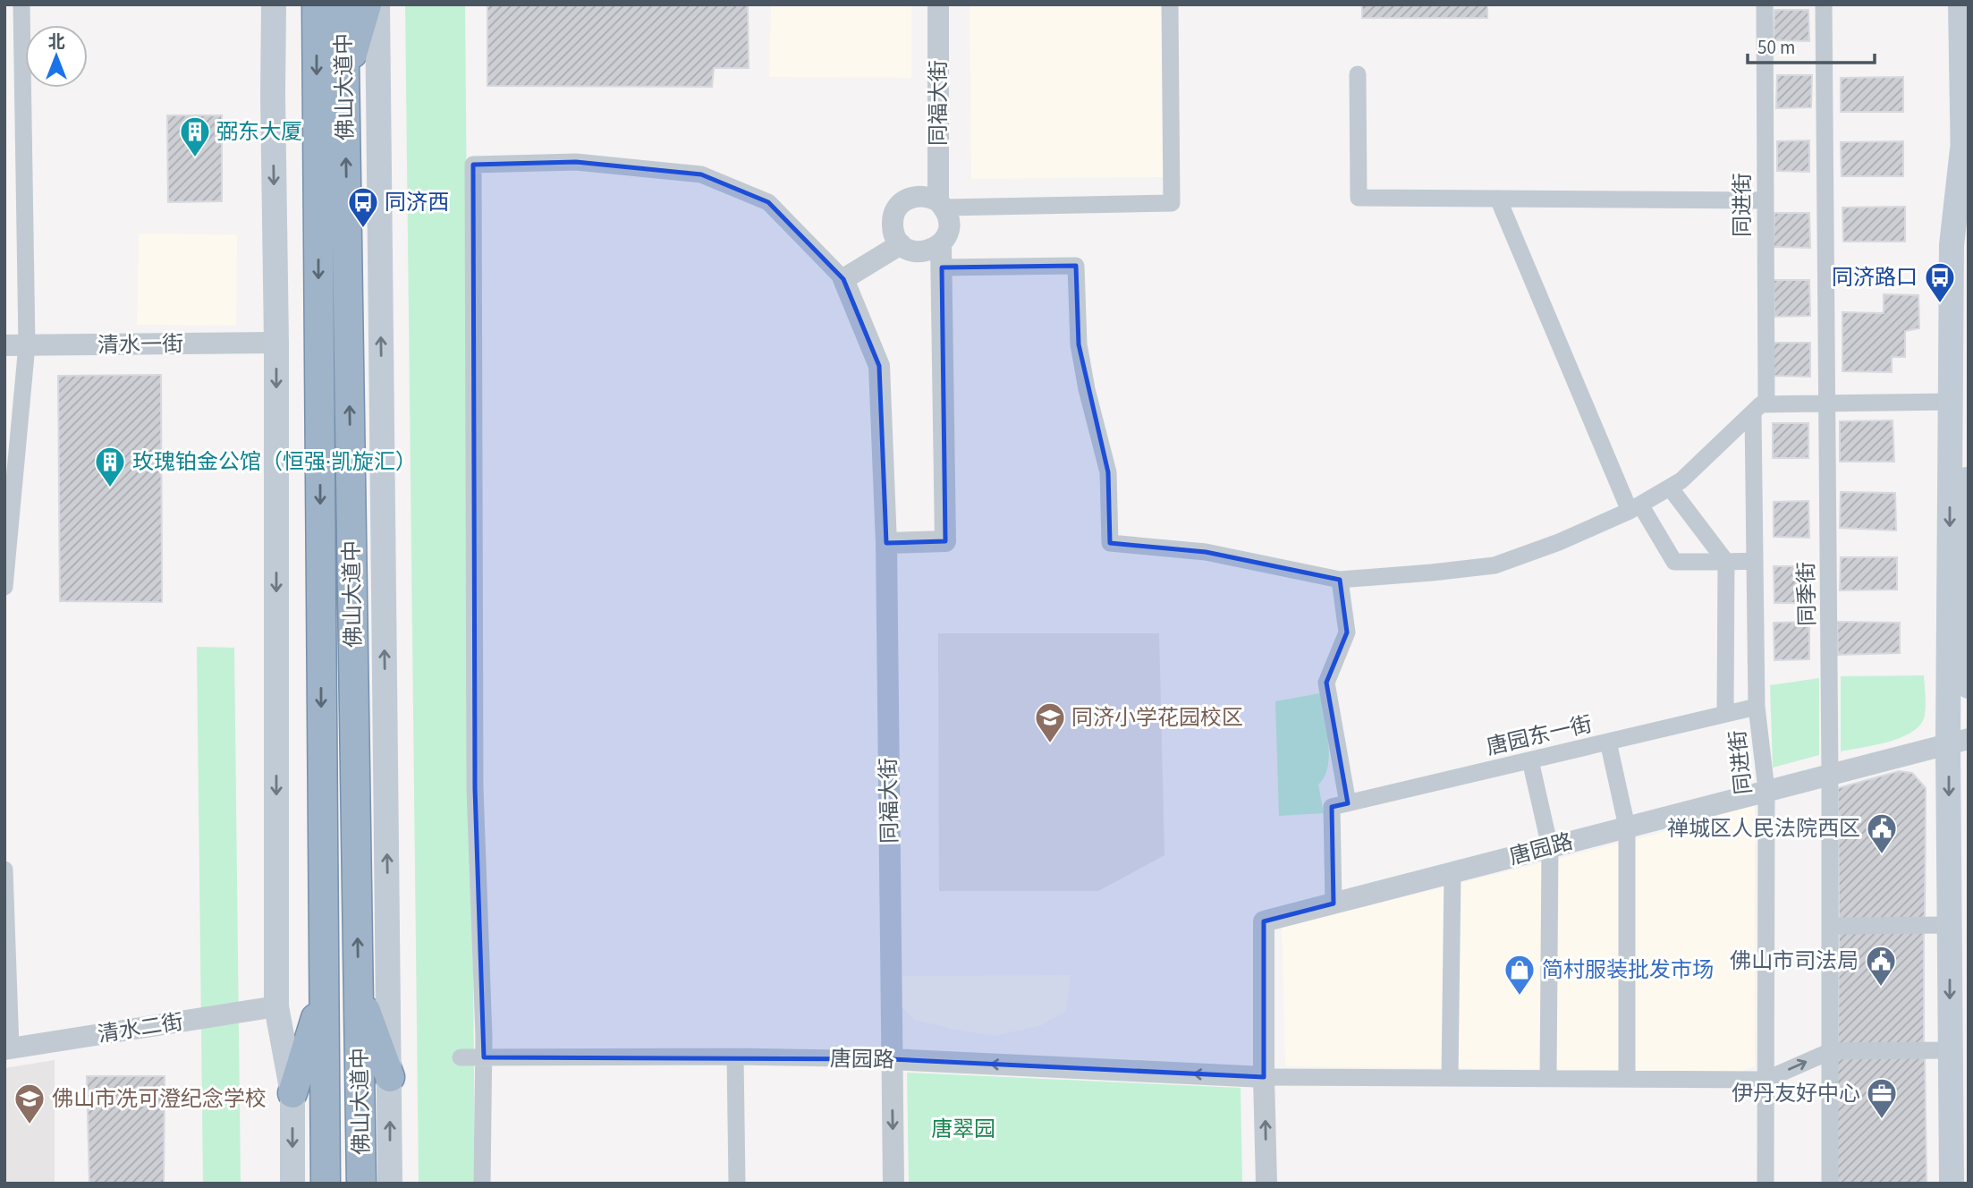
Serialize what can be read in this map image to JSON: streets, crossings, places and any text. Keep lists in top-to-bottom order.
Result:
{
  "streets": {
    "highway": ["佛山大道中"],
    "street": [
      "同福大街",
      "同进街",
      "清水一街",
      "同季街",
      "唐园东一街",
      "唐园路",
      "清水二街"
    ]
  },
  "crossings": [
    ["同福大街", "唐园路"],
    ["同进街", "唐园东一街"],
    ["同进街", "唐园路"],
    ["同季街", "唐园路"]
  ],
  "parks": ["唐翠园"],
  "places": {
    "building": ["弼东大厦", "玫瑰铂金公馆（恒强·凯旋汇）"],
    "bus stop": ["同济西", "同济路口"],
    "school or university": ["同济小学花园校区", "佛山市冼可澄纪念学校"],
    "public building": ["禅城区人民法院西区", "佛山市司法局"],
    "shop": ["简村服装批发市场"],
    "office": ["伊丹友好中心"]
  },
  "scale_bar": "50 m",
  "north": "top"
}
